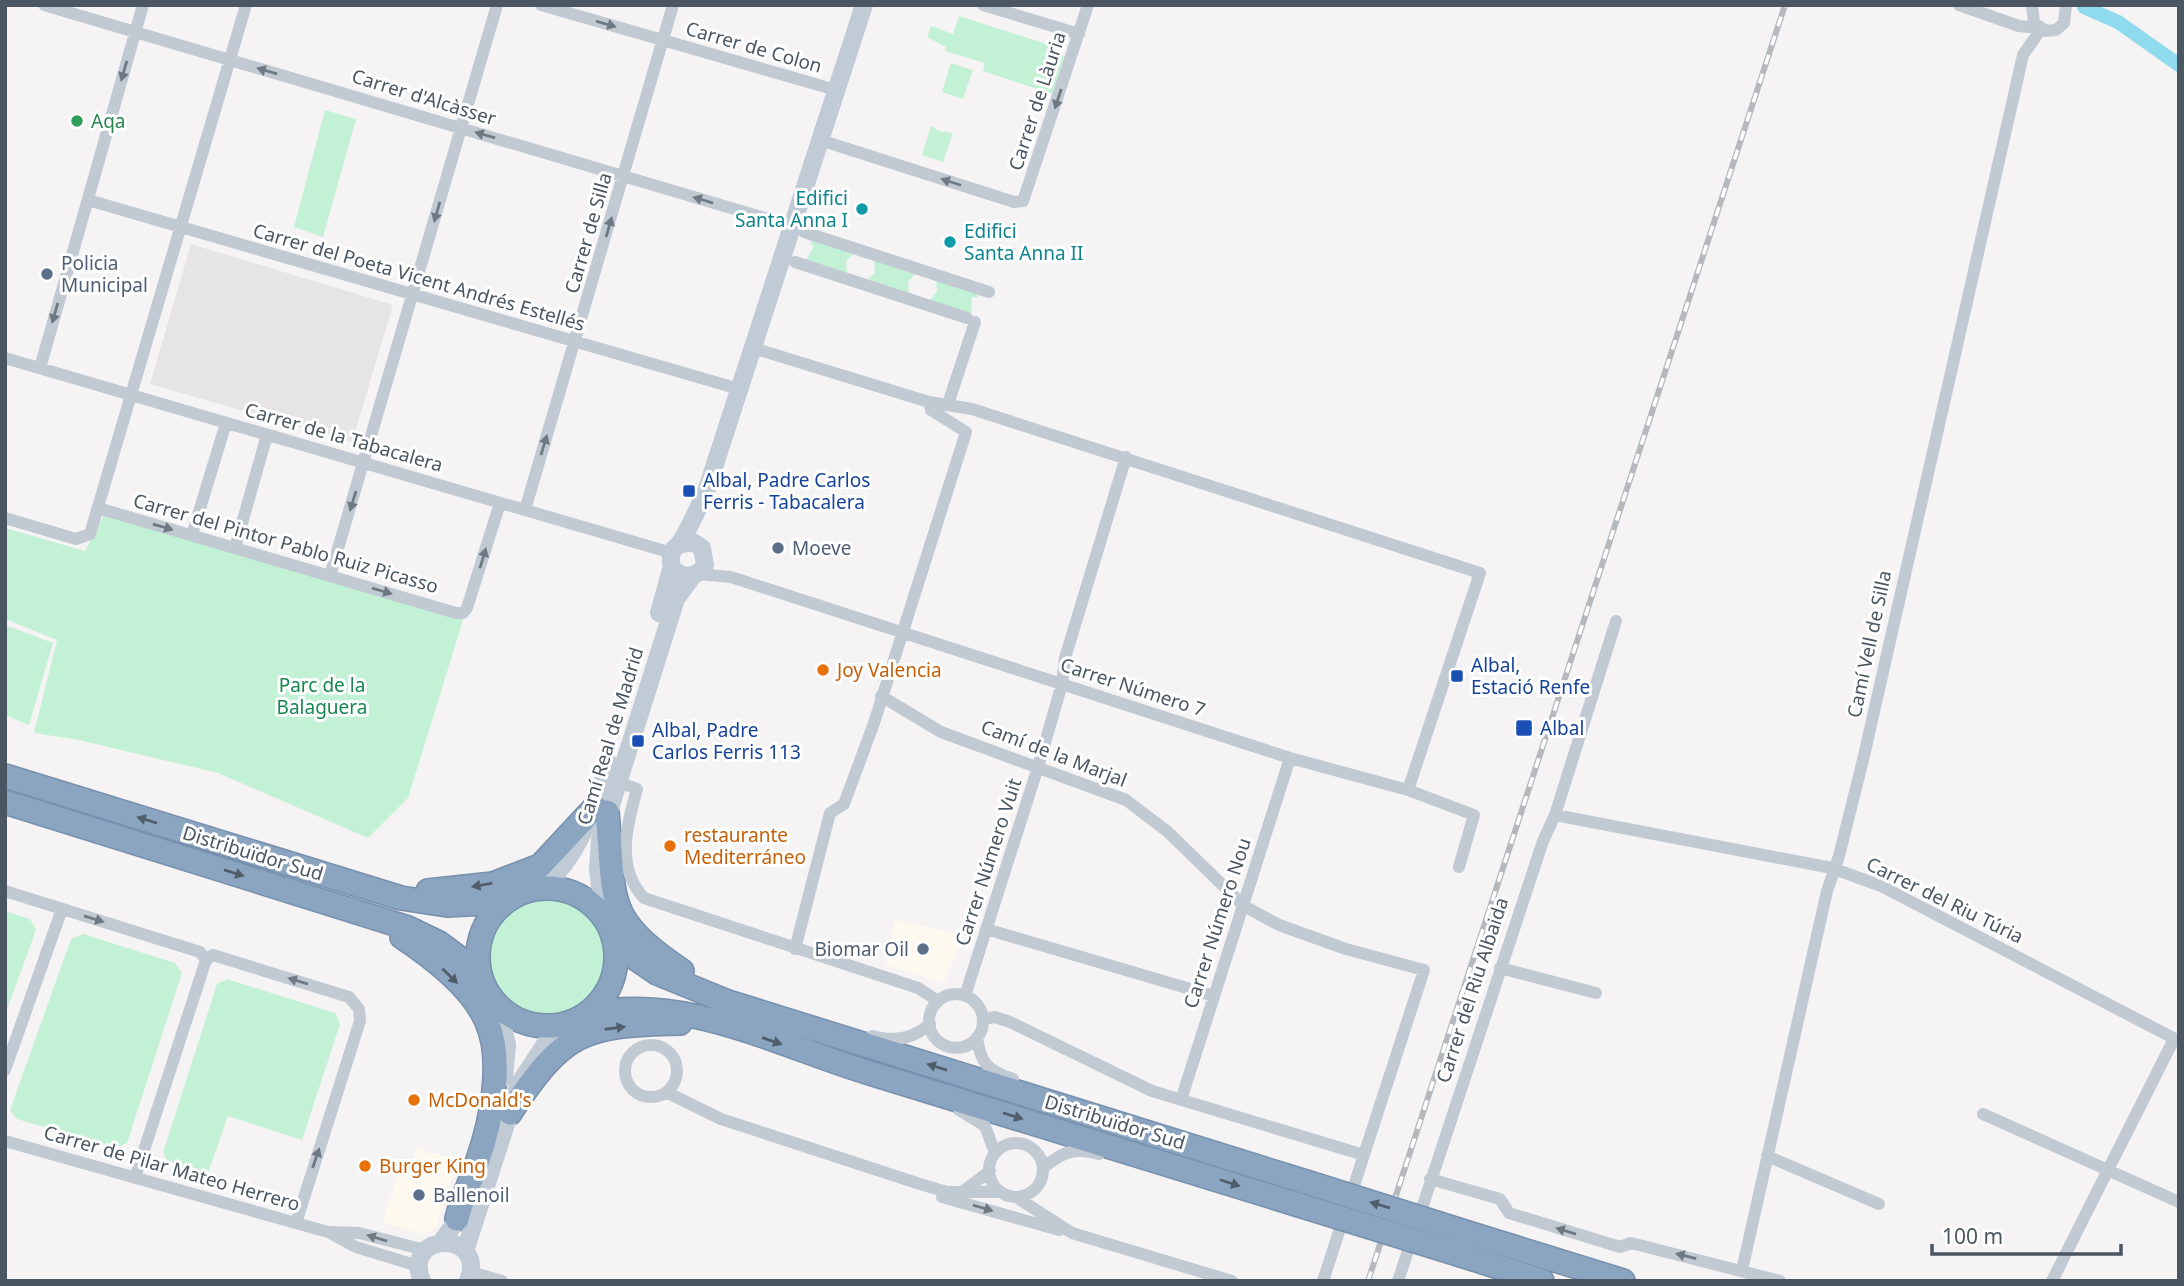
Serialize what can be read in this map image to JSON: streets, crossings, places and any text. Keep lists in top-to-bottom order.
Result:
{
  "streets": {
    "highway": ["Distribuïdor Sud"],
    "street": [
      "Carrer de Colon",
      "Carrer d'Alcàsser",
      "Carrer de Làuria",
      "Carrer de Silla",
      "Carrer del Poeta Vicent Andrés Estellés",
      "Carrer de la Tabacalera",
      "Carrer del Pintor Pablo Ruiz Picasso",
      "Camí Vell de Silla",
      "Carrer Número 7",
      "Camí Real de Madrid",
      "Camí de la Marjal",
      "Carrer Número Vuit",
      "Carrer del Riu Túria",
      "Carrer Número Nou",
      "Carrer del Riu Albaida",
      "Carrer de Pilar Mateo Herrero"
    ]
  },
  "crossings": [
    ["Carrer de Colon", "Carrer de Silla"],
    ["Carrer d'Alcàsser", "Carrer de Silla"],
    ["Carrer de Silla", "Carrer del Poeta Vicent Andrés Estellés"],
    ["Carrer de Silla", "Carrer de la Tabacalera"],
    ["Carrer de la Tabacalera", "Carrer del Pintor Pablo Ruiz Picasso"],
    ["Carrer de la Tabacalera", "Camí Real de Madrid"],
    ["Camí Vell de Silla", "Carrer del Riu Túria"],
    ["Carrer Número 7", "Camí Real de Madrid"],
    ["Carrer Número 7", "Carrer Número Vuit"],
    ["Carrer Número 7", "Carrer Número Nou"],
    ["Camí Real de Madrid", "Distribuïdor Sud"],
    ["Camí de la Marjal", "Carrer Número Vuit"],
    ["Camí de la Marjal", "Carrer Número Nou"],
    ["Carrer del Riu Túria", "Carrer del Riu Albaida"]
  ],
  "one_way": ["Carrer de Colon", "Carrer d'Alcàsser", "Carrer de Silla"],
  "parks": ["Parc de la Balaguera"],
  "places": {
    "other": [
      "Aqa",
      "Edifici Santa Anna I",
      "Edifici Santa Anna II",
      "Policia Municipal",
      "Moeve",
      "Joy Valencia",
      "restaurante Mediterráneo",
      "Biomar Oil",
      "McDonald's",
      "Burger King",
      "Ballenoil"
    ],
    "transit": [
      "Albal, Padre Carlos Ferris - Tabacalera",
      "Albal, Estació Renfe",
      "Albal",
      "Albal, Padre Carlos Ferris 113"
    ]
  },
  "scale_bar": "100 m"
}
